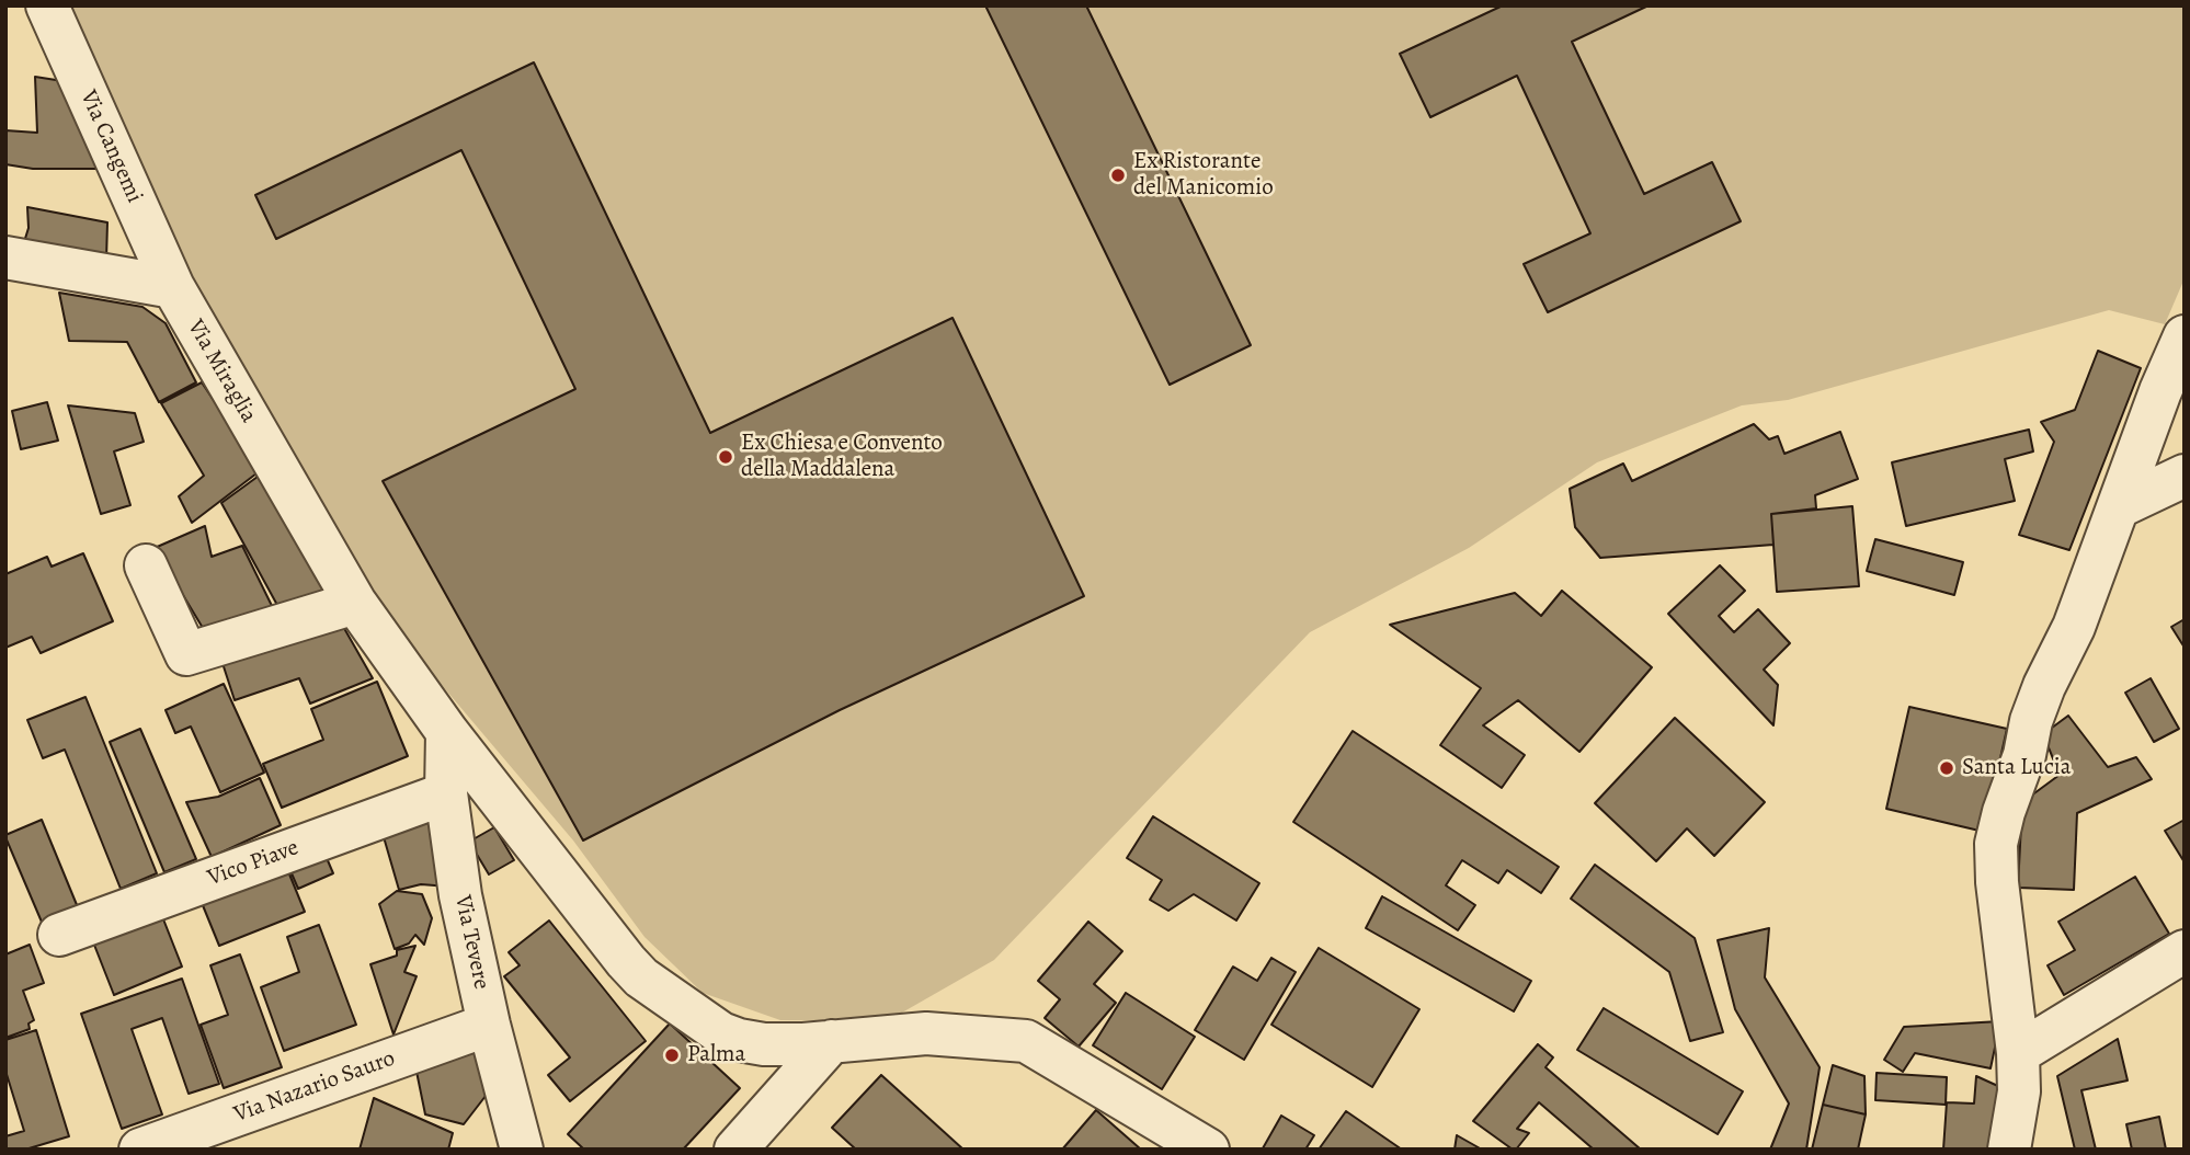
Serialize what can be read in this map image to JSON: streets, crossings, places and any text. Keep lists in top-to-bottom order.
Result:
{
  "streets": {
    "street": [
      "Via Cangemi",
      "Via Miraglia",
      "Vico Piave",
      "Via Tevere",
      "Via Nazario Sauro"
    ]
  },
  "crossings": [
    ["Via Cangemi", "Via Miraglia"],
    ["Via Miraglia", "Via Tevere"],
    ["Vico Piave", "Via Tevere"],
    ["Via Tevere", "Via Nazario Sauro"]
  ],
  "places": [
    "Ex Ristorante del Manicomio",
    "Ex Chiesa e Convento della Maddalena",
    "Santa Lucia",
    "Palma"
  ]
}
